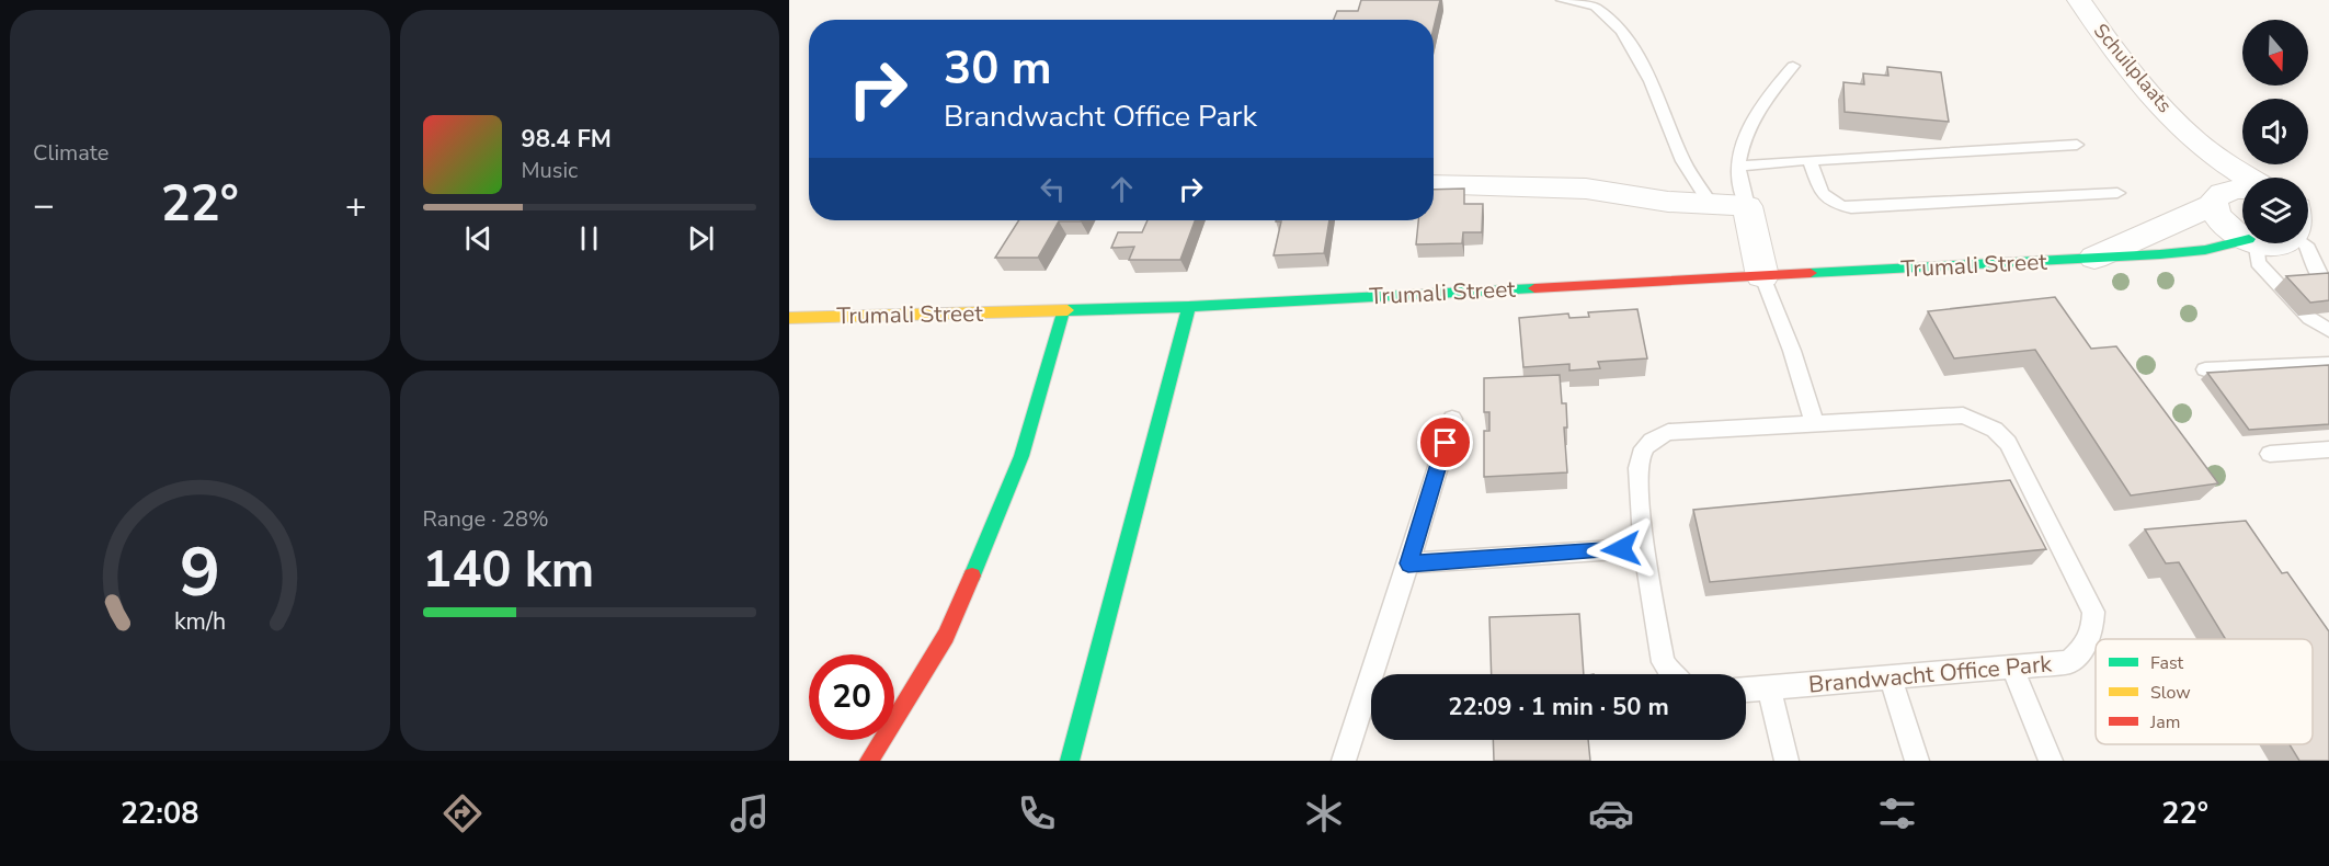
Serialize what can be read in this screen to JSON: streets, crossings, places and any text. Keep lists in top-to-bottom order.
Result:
{
  "streets": {
    "street": ["Schuilplaats", "Trumali Street"],
    "lane": ["Brandwacht Office Park"]
  },
  "crossings": [
    ["Schuilplaats", "Trumali Street"]
  ],
  "legend": ["Fast", "Slow", "Jam"],
  "north": "bottom",
  "page": {
    "tile": [
      "Climate",
      ["Range · 28%", "140 km"]
    ],
    "turn": ["30 m", "Brandwacht Office Park"],
    "song": ["98.4 FM", "Music"],
    "heat": ["−", "22°", "+"],
    "limit": "20",
    "trip": "22:09 · 1 min · 50 m",
    "tabs": ["22:08", "22°"],
    "gauge": ["9", "km/h"]
  }
}
